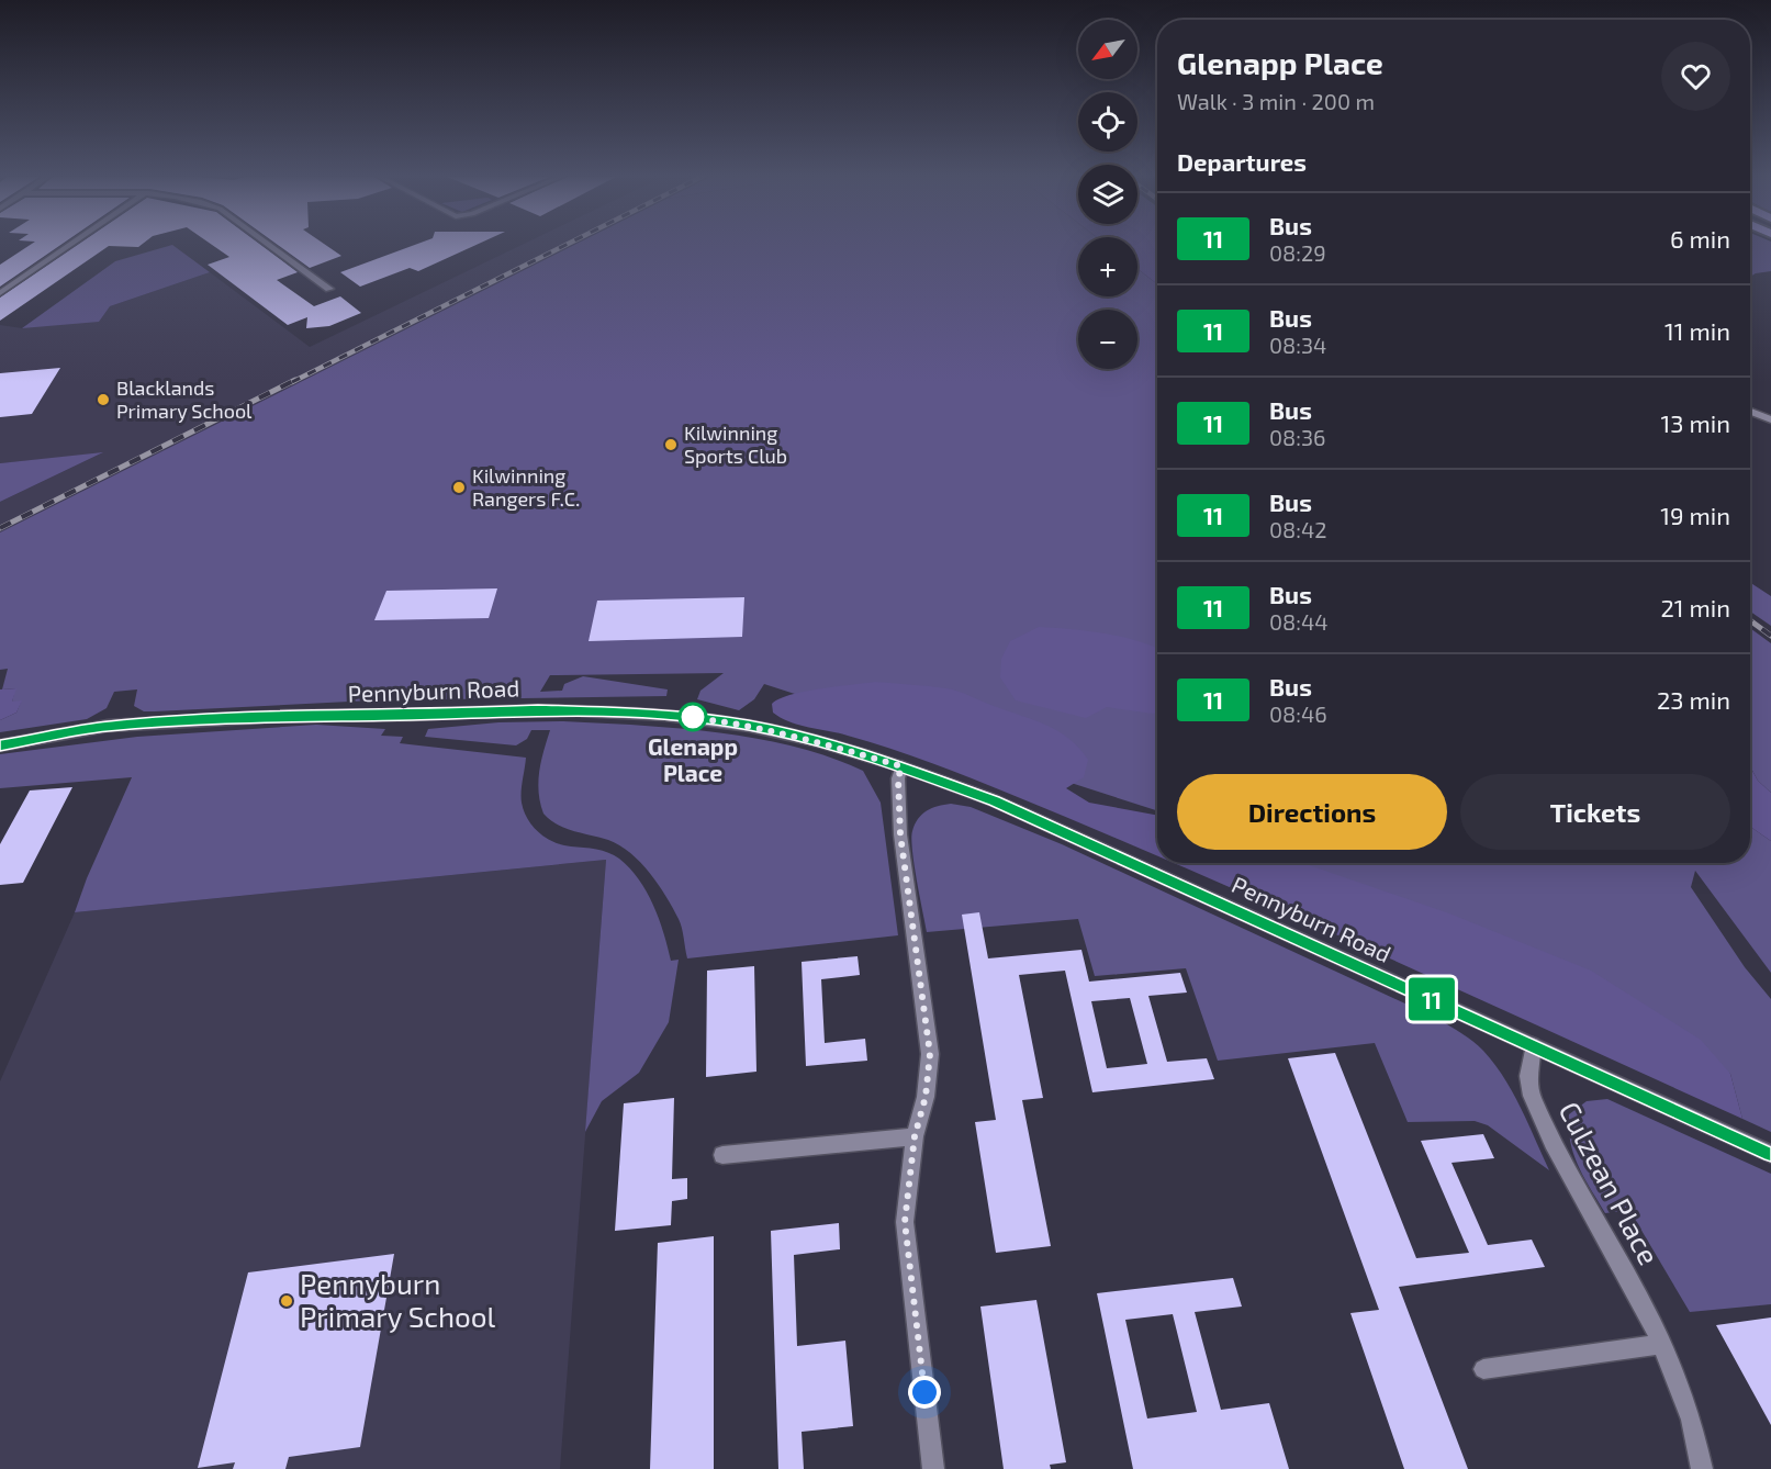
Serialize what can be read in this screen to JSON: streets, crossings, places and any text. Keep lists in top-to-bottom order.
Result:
{
  "streets": {
    "street": ["Pennyburn Road", "Culzean Place"]
  },
  "crossings": [
    ["Pennyburn Road", "Culzean Place"]
  ],
  "places": [
    "Blacklands Primary School",
    "Kilwinning Sports Club",
    "Kilwinning Rangers F.C.",
    "Glenapp Place",
    "Pennyburn Primary School"
  ],
  "lines": ["bus line 11"],
  "north": "bottom left",
  "page": {
    "on_map": "11",
    "map_buttons": ["+", "−"],
    "heading": [
      ["Glenapp Place", "Walk · 3 min · 200 m"],
      "Departures"
    ],
    "list": [
      {
        "mark": "11",
        "name": "Bus",
        "note": "08:29",
        "value": "6 min"
      },
      {
        "mark": "11",
        "name": "Bus",
        "note": "08:34",
        "value": "11 min"
      },
      {
        "mark": "11",
        "name": "Bus",
        "note": "08:36",
        "value": "13 min"
      },
      {
        "mark": "11",
        "name": "Bus",
        "note": "08:42",
        "value": "19 min"
      },
      {
        "mark": "11",
        "name": "Bus",
        "note": "08:44",
        "value": "21 min"
      },
      {
        "mark": "11",
        "name": "Bus",
        "note": "08:46",
        "value": "23 min"
      }
    ],
    "buttons": ["Directions", "Tickets"]
  }
}
